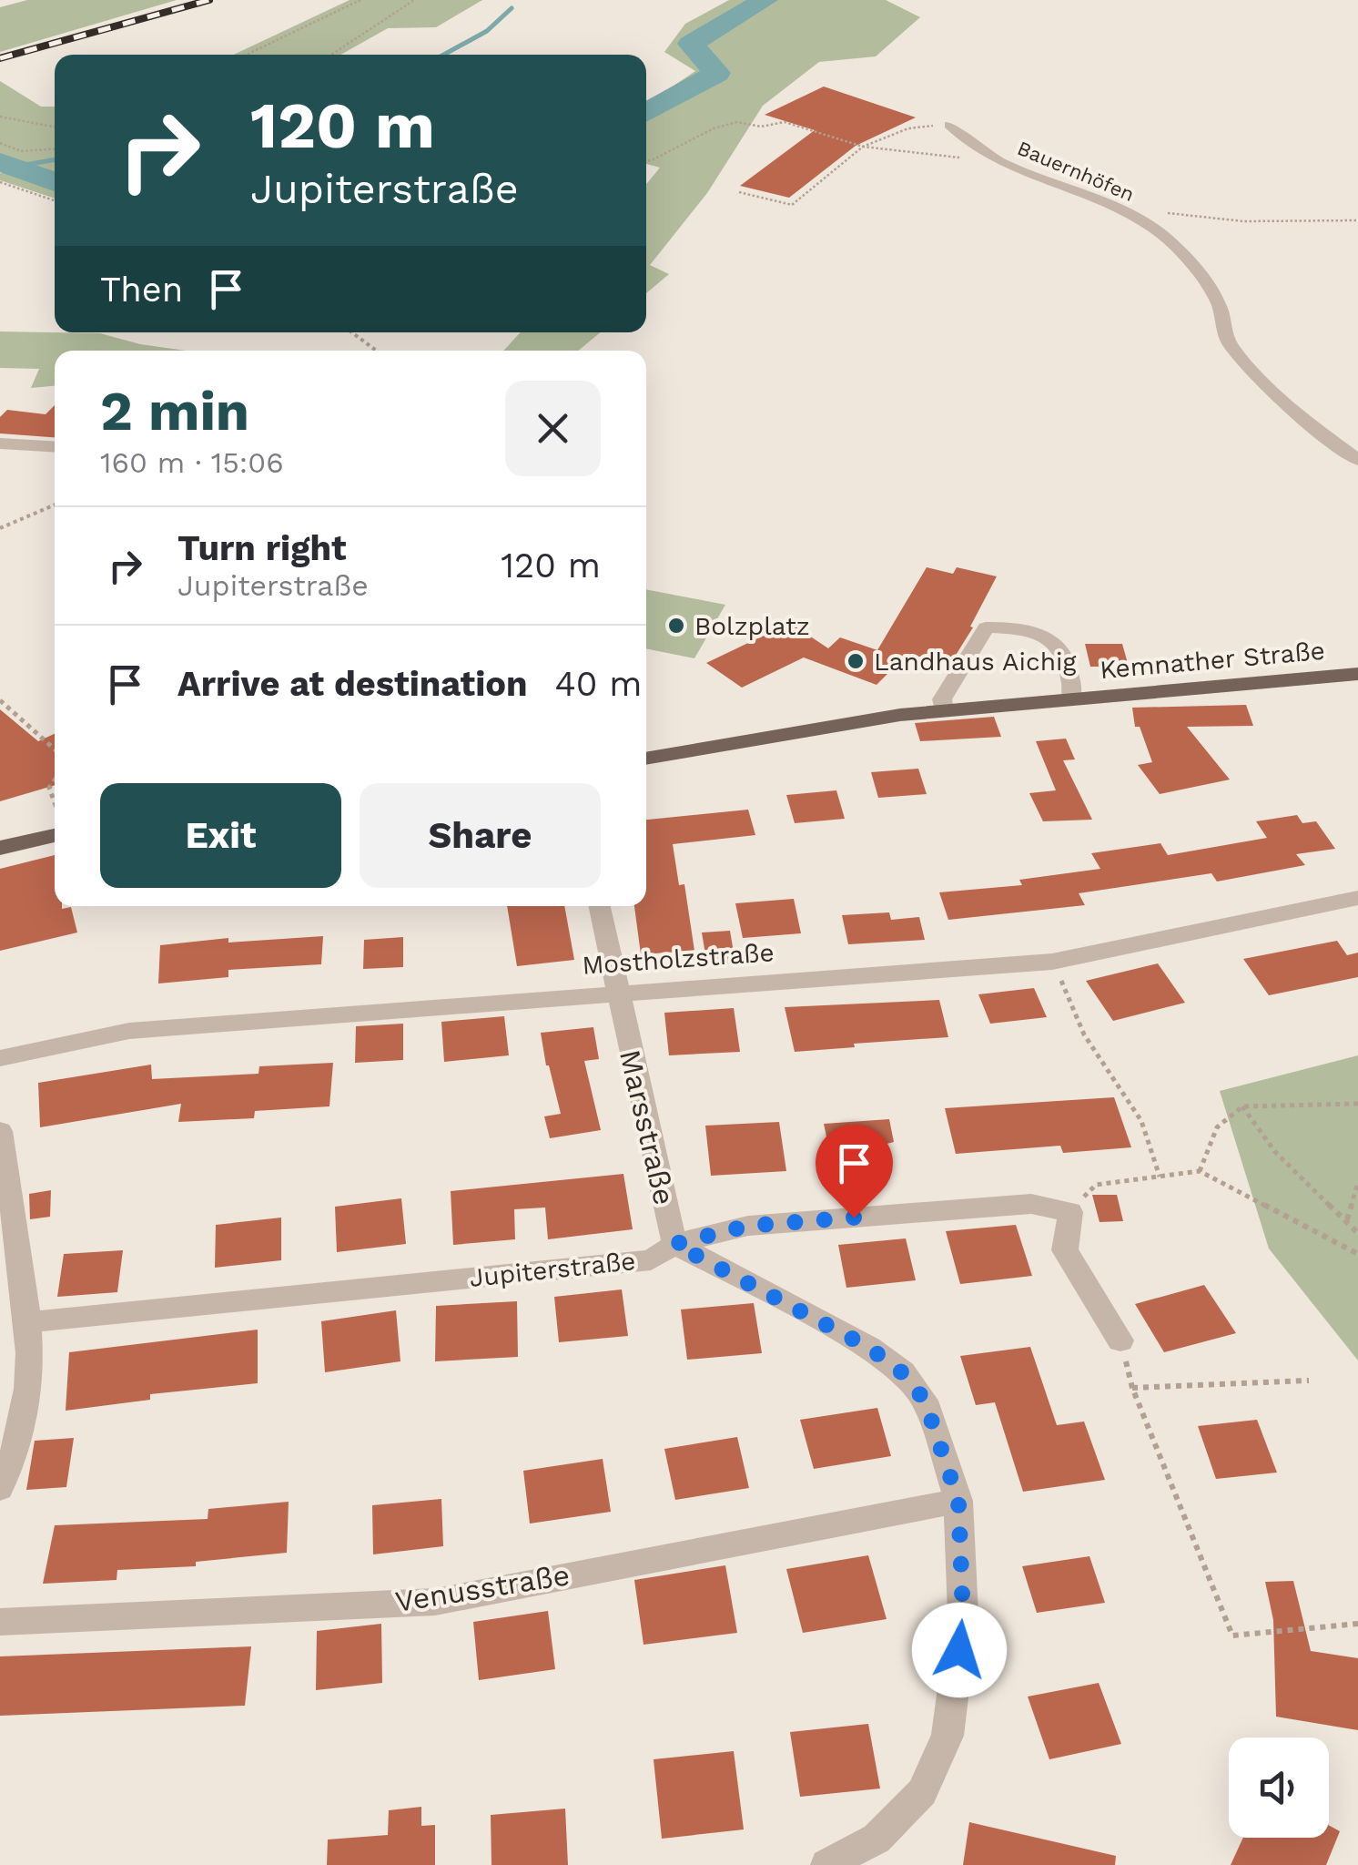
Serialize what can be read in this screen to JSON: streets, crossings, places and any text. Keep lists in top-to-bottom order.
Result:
{
  "streets": {
    "main road": ["Kemnather Straße"],
    "street": [
      "Bauernhöfen",
      "Mostholzstraße",
      "Marsstraße",
      "Jupiterstraße",
      "Venusstraße"
    ]
  },
  "crossings": [
    ["Mostholzstraße", "Marsstraße"],
    ["Marsstraße", "Jupiterstraße"]
  ],
  "places": ["Bolzplatz", "Landhaus Aichig"],
  "page": {
    "turn": ["120 m", "Jupiterstraße"],
    "then": "Then",
    "heading": ["2 min", "160 m · 15:06"],
    "list": [
      {
        "name": "Turn right",
        "note": "Jupiterstraße",
        "value": "120 m"
      },
      {
        "name": "Arrive at destination",
        "value": "40 m"
      }
    ],
    "buttons": ["Exit", "Share"]
  }
}
